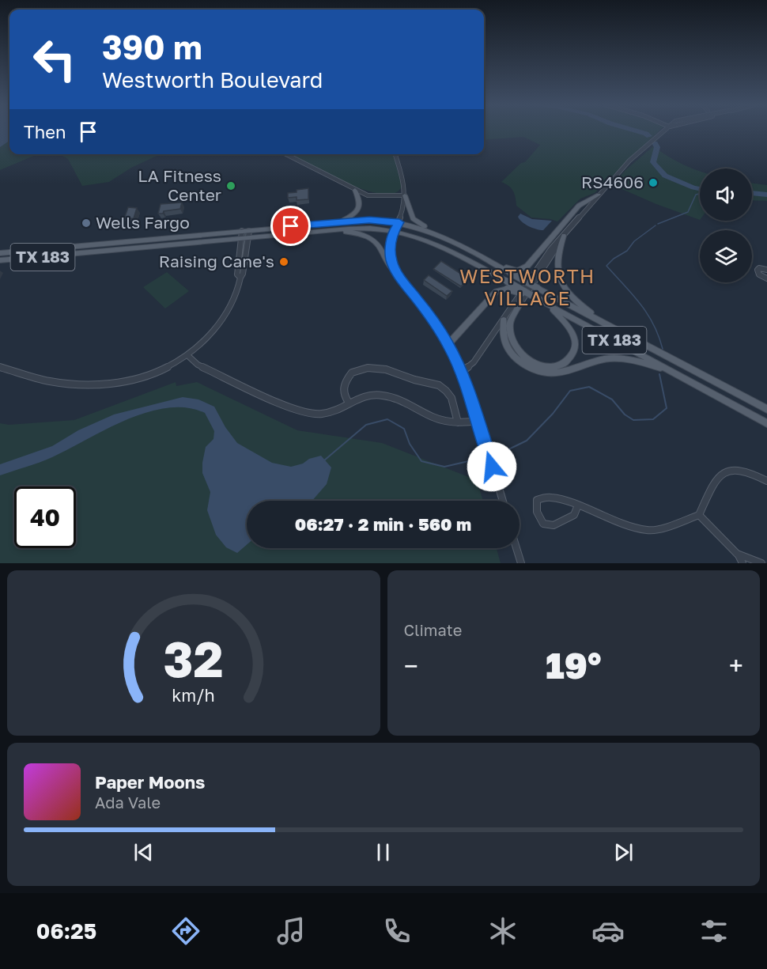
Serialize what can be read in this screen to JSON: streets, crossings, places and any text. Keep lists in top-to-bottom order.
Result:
{
  "streets": {
    "main road": ["TX 183"]
  },
  "districts": ["WESTWORTH VILLAGE"],
  "places": [
    "RS4606",
    "LA Fitness Center",
    "Wells Fargo",
    "Raising Cane's"
  ],
  "page": {
    "turn": ["390 m", "Westworth Boulevard"],
    "then": "Then",
    "limit": "40",
    "trip": "06:27 · 2 min · 560 m",
    "tile": "Climate",
    "heat": ["−", "19°", "+"],
    "song": ["Paper Moons", "Ada Vale"],
    "tabs": "06:25",
    "gauge": ["32", "km/h"]
  }
}
